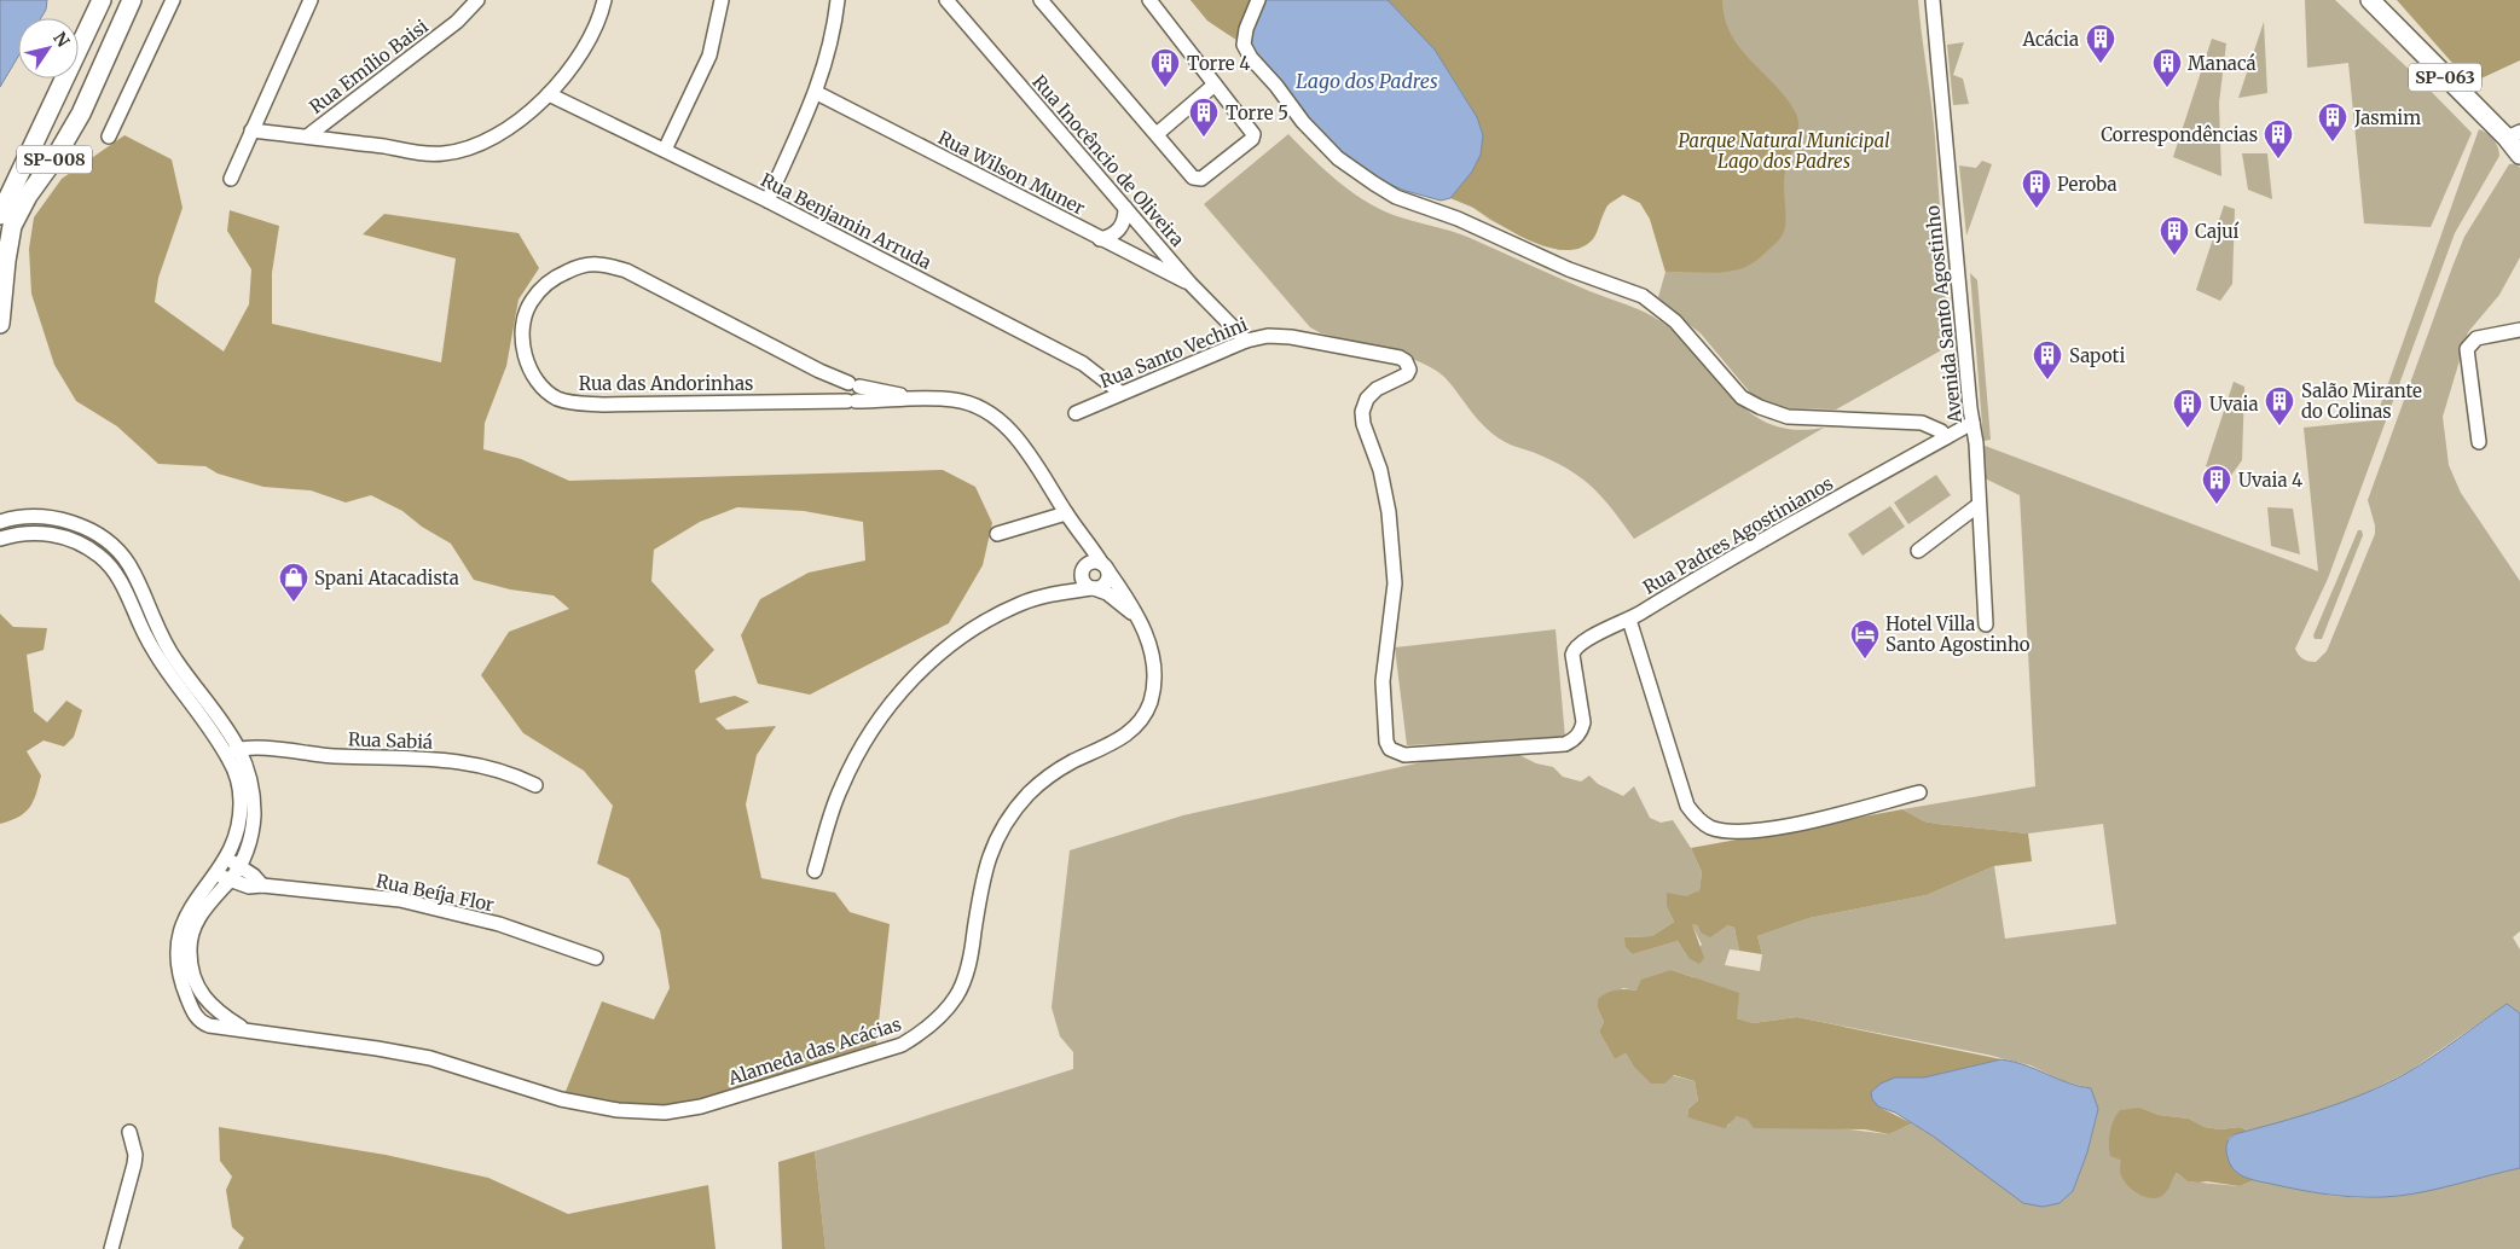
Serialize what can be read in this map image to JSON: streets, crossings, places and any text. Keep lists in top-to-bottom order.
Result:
{
  "streets": {
    "main road": ["SP-063", "SP-008"],
    "street": [
      "Rua Emílio Baisi",
      "Rua Inocêncio de Oliveira",
      "Rua Wilson Muner",
      "Rua Benjamin Arruda",
      "Avenida Santo Agostinho",
      "Rua Santo Vechini",
      "Rua das Andorinhas",
      "Rua Padres Agostinianos",
      "Rua Sabiá",
      "Rua Beíja Flor",
      "Alameda das Acácias"
    ]
  },
  "crossings": [
    ["Rua Inocêncio de Oliveira", "Rua Wilson Muner"],
    ["Rua Inocêncio de Oliveira", "Rua Santo Vechini"],
    ["Rua Benjamin Arruda", "Rua Santo Vechini"],
    ["Avenida Santo Agostinho", "Rua Padres Agostinianos"],
    ["Rua Santo Vechini", "Rua Padres Agostinianos"],
    ["Rua das Andorinhas", "Alameda das Acácias"]
  ],
  "water": ["Lago dos Padres"],
  "parks": ["Parque Natural Municipal Lago dos Padres"],
  "places": {
    "building": [
      "Acácia",
      "Torre 4",
      "Manacá",
      "Torre 5",
      "Jasmim",
      "Correspondências",
      "Peroba",
      "Cajuí",
      "Sapoti",
      "Salão Mirante do Colinas",
      "Uvaia",
      "Uvaia 4"
    ],
    "shop": ["Spani Atacadista"],
    "hotel": ["Hotel Villa Santo Agostinho"]
  },
  "north": "top right"
}
